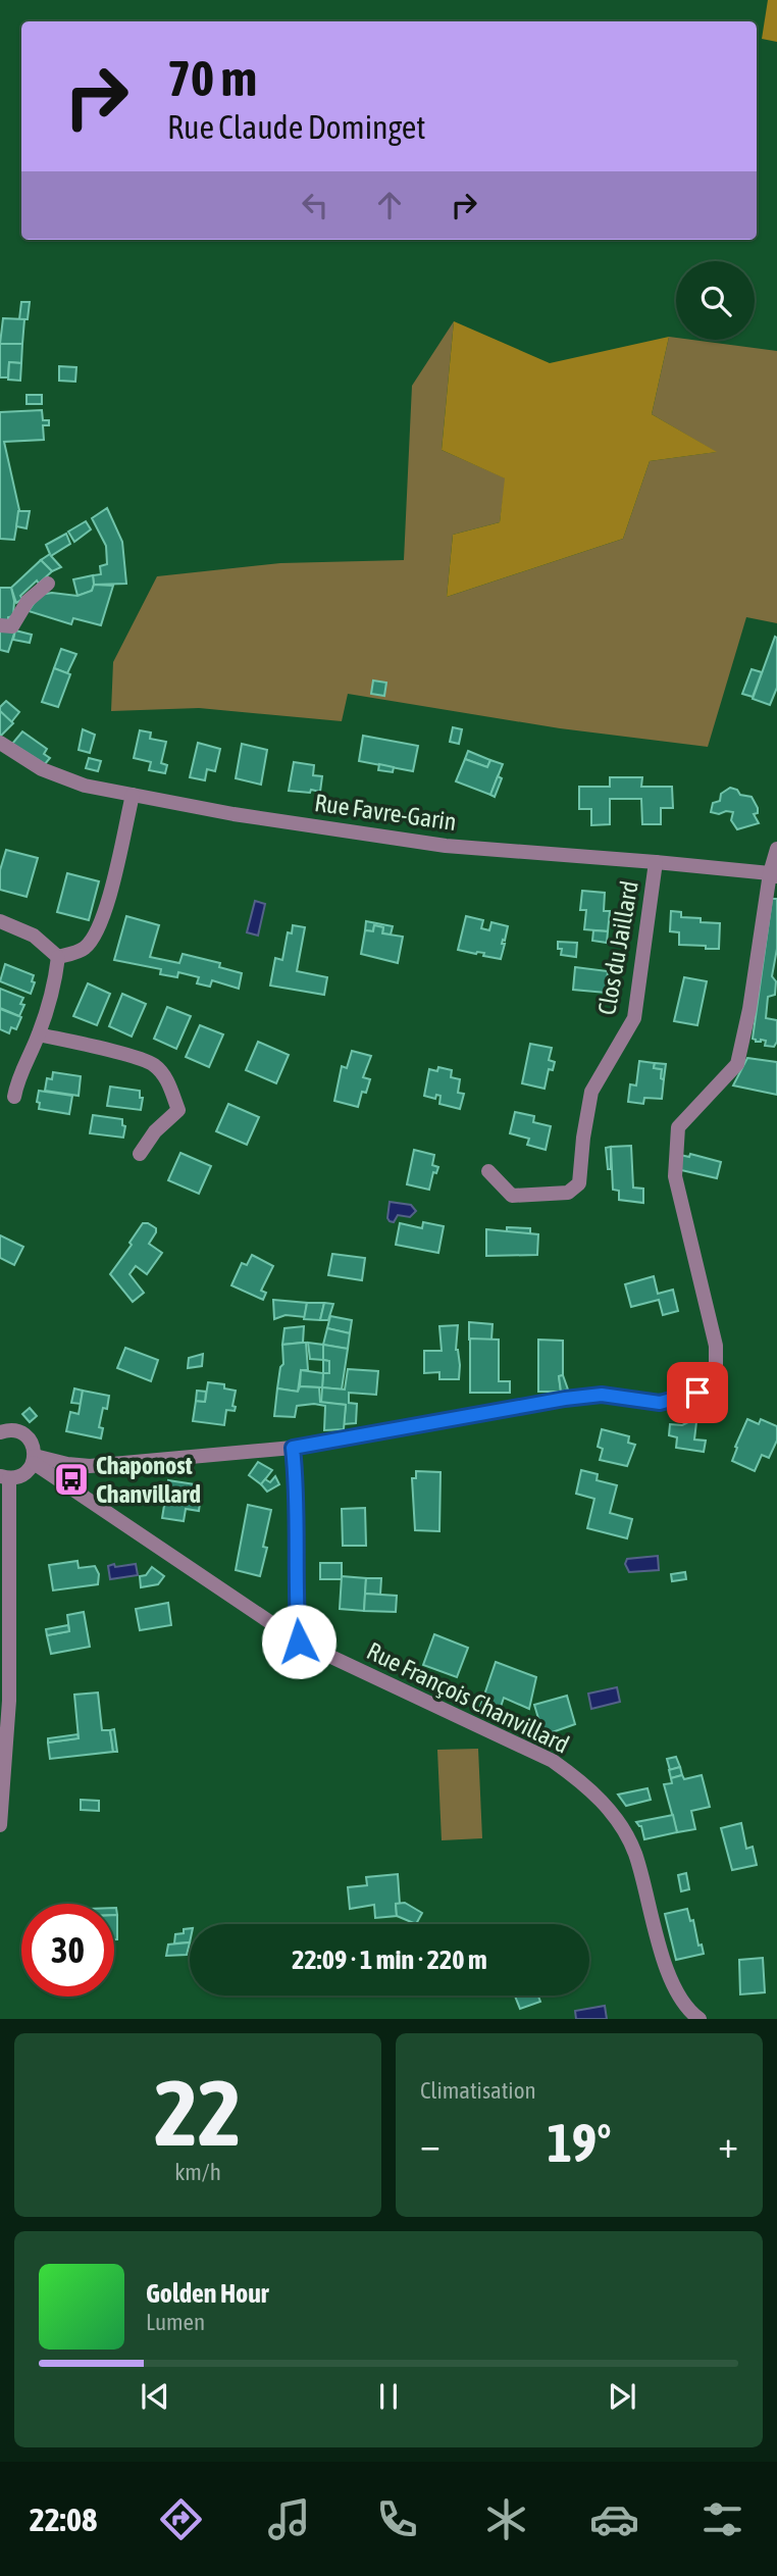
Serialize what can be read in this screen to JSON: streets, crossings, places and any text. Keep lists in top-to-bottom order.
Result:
{
  "streets": {
    "street": ["Rue Favre-Garin", "Clos du Jaillard", "Rue François Chanvillard"]
  },
  "crossings": [
    ["Rue Favre-Garin", "Clos du Jaillard"]
  ],
  "places": {
    "bus stop": ["Chaponost Chanvillard"]
  },
  "page": {
    "turn": ["70 m", "Rue Claude Dominget"],
    "limit": "30",
    "trip": "22:09 · 1 min · 220 m",
    "tile": [
      ["22", "km/h"],
      "Climatisation"
    ],
    "heat": ["−", "19°", "+"],
    "song": ["Golden Hour", "Lumen"],
    "tabs": "22:08"
  }
}
